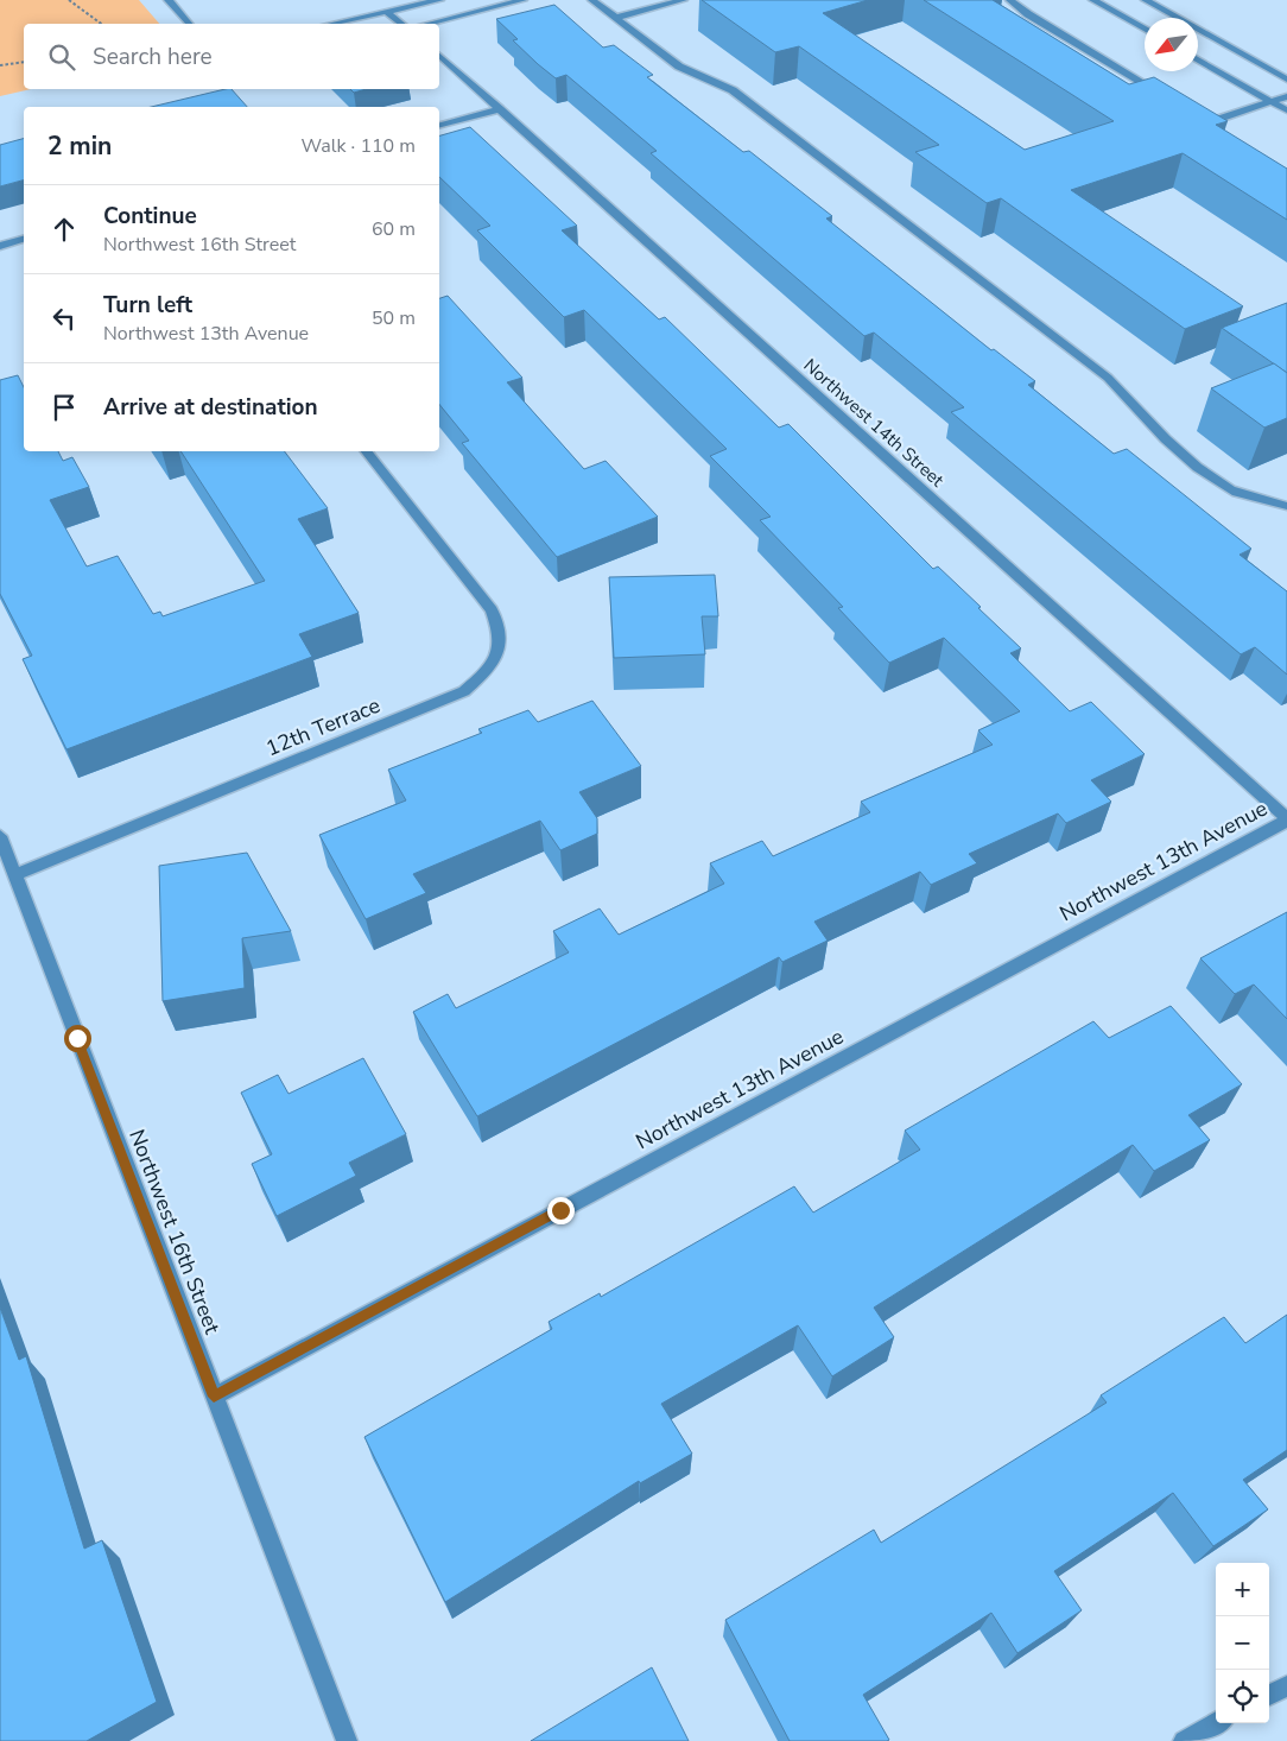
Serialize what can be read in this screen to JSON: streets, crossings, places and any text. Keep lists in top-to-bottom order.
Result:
{
  "streets": {
    "street": [
      "Northwest 14th Street",
      "12th Terrace",
      "Northwest 13th Avenue",
      "Northwest 16th Street"
    ]
  },
  "crossings": [
    ["Northwest 14th Street", "Northwest 13th Avenue"],
    ["12th Terrace", "Northwest 16th Street"],
    ["Northwest 13th Avenue", "Northwest 16th Street"]
  ],
  "north": "bottom left",
  "page": {
    "search": "Search here",
    "heading": ["2 min", "Walk · 110 m"],
    "list": [
      ["Continue", "Northwest 16th Street", "60 m"],
      ["Turn left", "Northwest 13th Avenue", "50 m"],
      "Arrive at destination"
    ],
    "map_buttons": ["+", "−"]
  }
}
